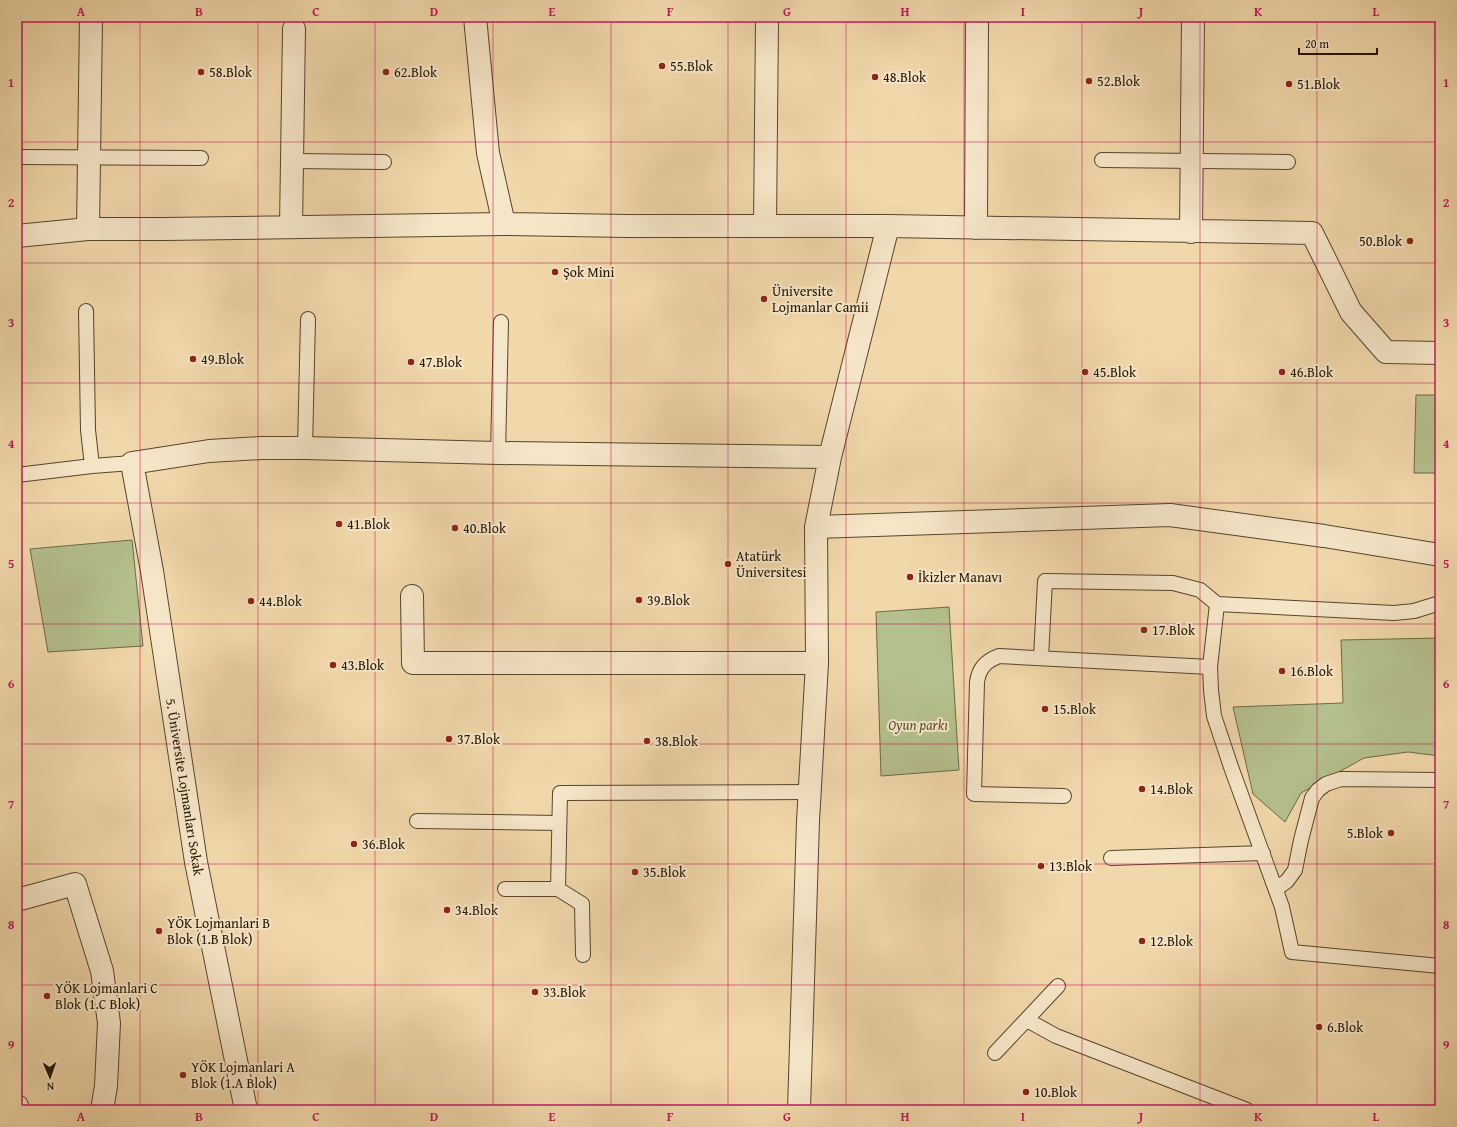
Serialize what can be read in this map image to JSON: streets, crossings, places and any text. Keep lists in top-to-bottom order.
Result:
{
  "streets": {
    "street": ["5. Üniversite Lojmanları Sokak"]
  },
  "parks": ["Oyun parkı"],
  "places": [
    "55.Blok",
    "58.Blok",
    "62.Blok",
    "48.Blok",
    "52.Blok",
    "51.Blok",
    "50.Blok",
    "Şok Mini",
    "Üniversite Lojmanlar Camii",
    "49.Blok",
    "47.Blok",
    "45.Blok",
    "46.Blok",
    "41.Blok",
    "40.Blok",
    "Atatürk Üniversitesi",
    "İkizler Manavı",
    "39.Blok",
    "44.Blok",
    "17.Blok",
    "43.Blok",
    "16.Blok",
    "15.Blok",
    "37.Blok",
    "38.Blok",
    "14.Blok",
    "5.Blok",
    "36.Blok",
    "13.Blok",
    "35.Blok",
    "34.Blok",
    "YÖK Lojmanlari B Blok (1.B Blok)",
    "12.Blok",
    "33.Blok",
    "YÖK Lojmanlari C Blok (1.C Blok)",
    "6.Blok",
    "YÖK Lojmanlari A Blok (1.A Blok)",
    "10.Blok"
  ],
  "scale_bar": "20 m",
  "north": "bottom",
  "grid": {
    "columns": [
      "A",
      "B",
      "C",
      "D",
      "E",
      "F",
      "G",
      "H",
      "I",
      "J",
      "K",
      "L"
    ],
    "rows": [
      "1",
      "2",
      "3",
      "4",
      "5",
      "6",
      "7",
      "8",
      "9"
    ]
  }
}
